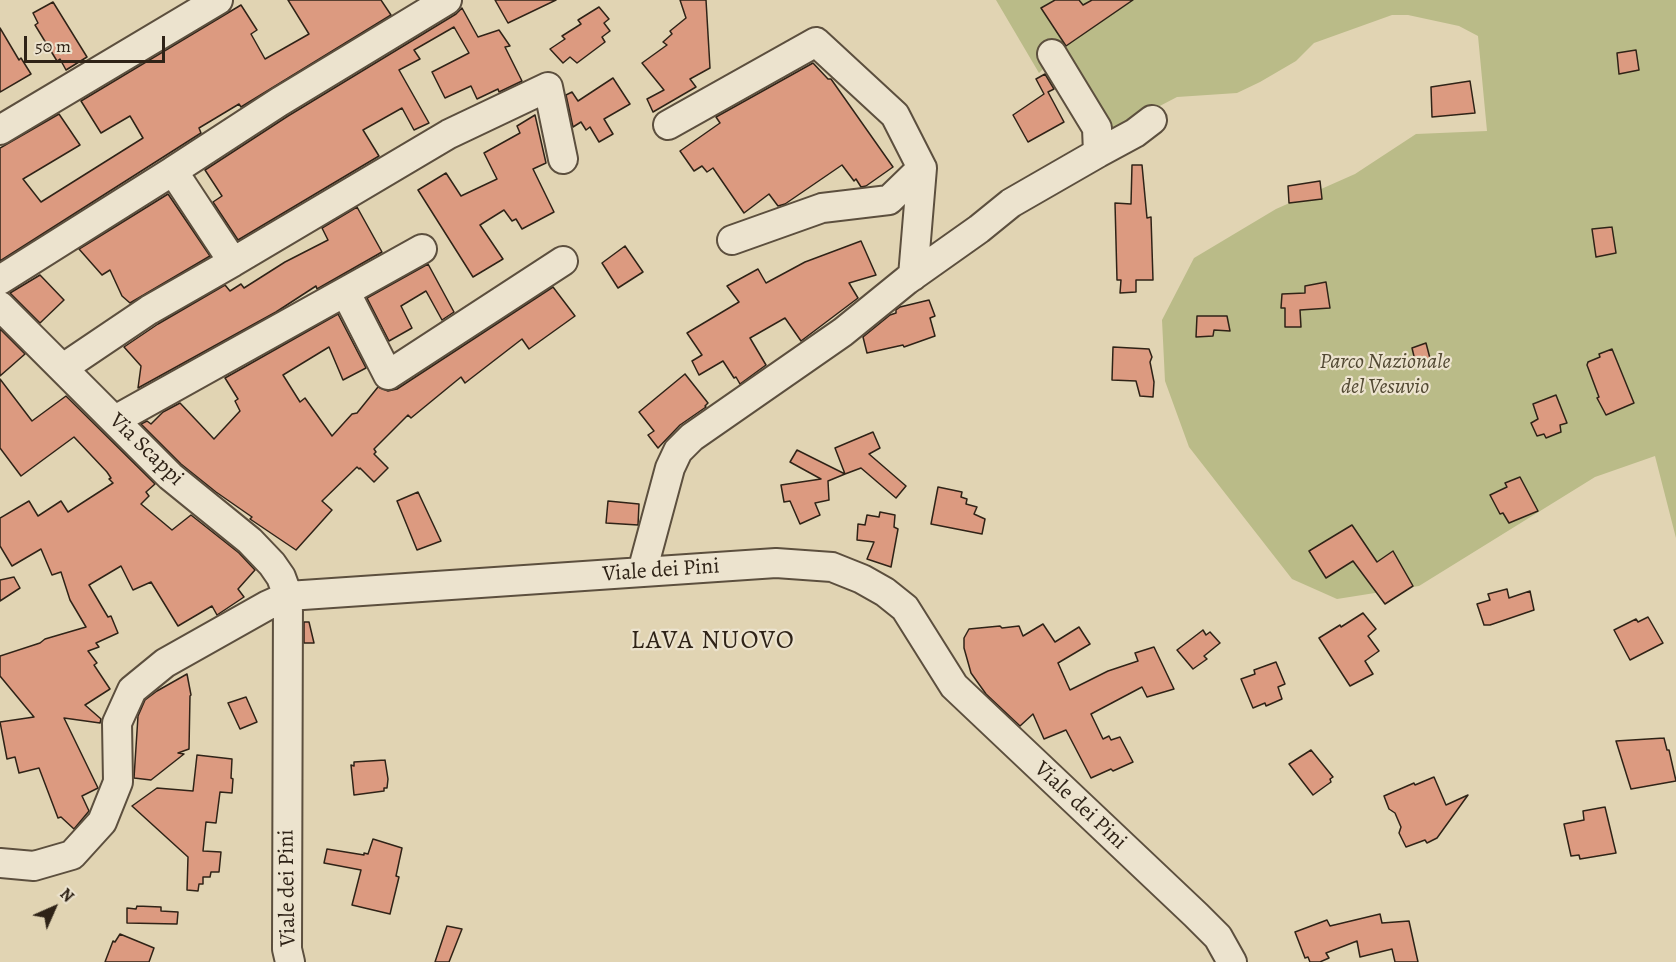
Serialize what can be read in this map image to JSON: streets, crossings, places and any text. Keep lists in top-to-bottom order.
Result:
{
  "streets": {
    "street": ["Via Scappi", "Viale dei Pini"]
  },
  "crossings": [
    ["Via Scappi", "Viale dei Pini"]
  ],
  "districts": ["LAVA NUOVO"],
  "parks": ["Parco Nazionale del Vesuvio"],
  "scale_bar": "50 m",
  "north": "top right"
}
